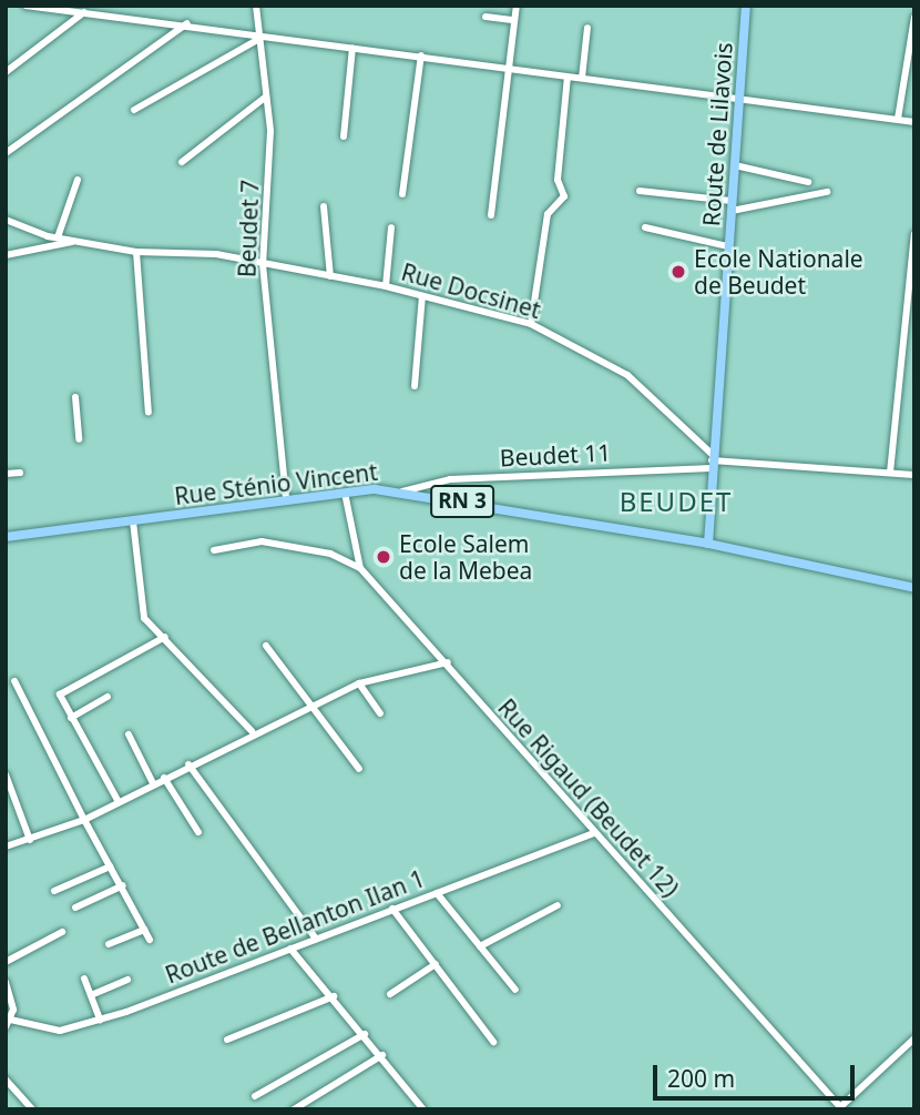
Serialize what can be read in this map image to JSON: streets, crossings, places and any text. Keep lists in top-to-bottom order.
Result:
{
  "streets": {
    "main road": ["Route de Lilavois", "Rue Sténio Vincent", "RN 3"],
    "street": [
      "Beudet 7",
      "Rue Docsinet",
      "Beudet 11",
      "Rue Rigaud (Beudet 12)",
      "Route de Bellanton Ilan 1"
    ]
  },
  "crossings": [
    ["Route de Lilavois", "Rue Docsinet"],
    ["Route de Lilavois", "Beudet 11"],
    ["Route de Lilavois", "Rue Sténio Vincent"],
    ["Beudet 7", "Rue Docsinet"],
    ["Beudet 7", "Rue Sténio Vincent"],
    ["Rue Docsinet", "Beudet 11"],
    ["Beudet 11", "Rue Sténio Vincent"],
    ["Rue Rigaud (Beudet 12)", "Route de Bellanton Ilan 1"]
  ],
  "districts": ["BEUDET"],
  "places": ["Ecole Nationale de Beudet", "Ecole Salem de la Mebea"],
  "scale_bar": "200 m"
}
